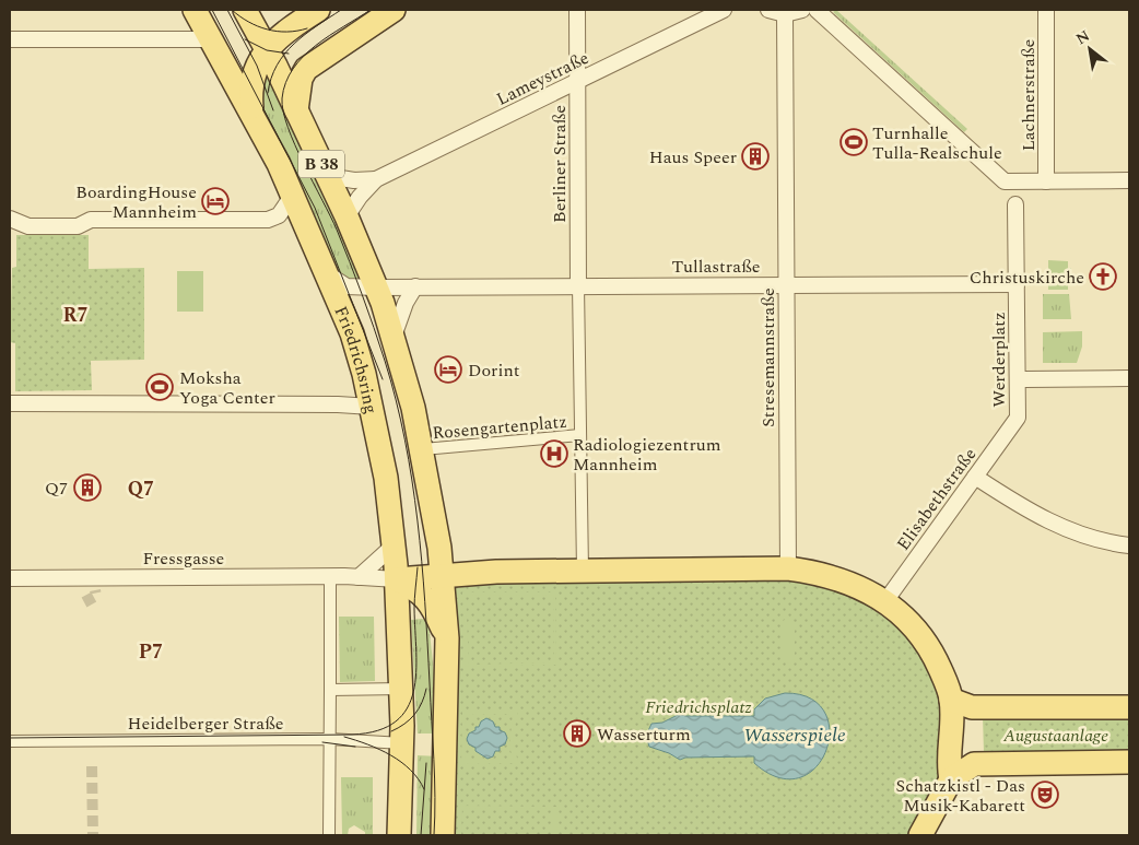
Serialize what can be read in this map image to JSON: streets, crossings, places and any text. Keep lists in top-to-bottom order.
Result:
{
  "streets": {
    "main road": ["B 38", "Friedrichsring"],
    "street": [
      "Lameystraße",
      "Lachnerstraße",
      "Berliner Straße",
      "Tullastraße",
      "Stresemannstraße",
      "Werderplatz",
      "Rosengartenplatz",
      "Elisabethstraße",
      "Fressgasse",
      "Heidelberger Straße"
    ]
  },
  "crossings": [
    ["Lameystraße", "B 38"],
    ["Lameystraße", "Berliner Straße"],
    ["B 38", "Tullastraße"],
    ["B 38", "Friedrichsring"],
    ["B 38", "Rosengartenplatz"],
    ["B 38", "Heidelberger Straße"],
    ["Berliner Straße", "Tullastraße"],
    ["Berliner Straße", "Rosengartenplatz"],
    ["Tullastraße", "Stresemannstraße"],
    ["Tullastraße", "Werderplatz"],
    ["Tullastraße", "Friedrichsring"],
    ["Tullastraße", "Rosengartenplatz"],
    ["Werderplatz", "Elisabethstraße"],
    ["Friedrichsring", "Fressgasse"],
    ["Friedrichsring", "Heidelberger Straße"]
  ],
  "districts": ["R7", "Q7", "P7"],
  "water": ["Wasserspiele"],
  "parks": ["Friedrichsplatz", "Augustaanlage"],
  "places": {
    "sports": ["Turnhalle Tulla-Realschule", "Moksha Yoga Center"],
    "building": ["Haus Speer", "Q7", "Wasserturm"],
    "hotel": ["BoardingHouse Mannheim", "Dorint"],
    "church": ["Christuskirche"],
    "hospital": ["Radiologiezentrum Mannheim"],
    "theatre": ["Schatzkistl - Das Musik-Kabarett"]
  },
  "north": "top left"
}
